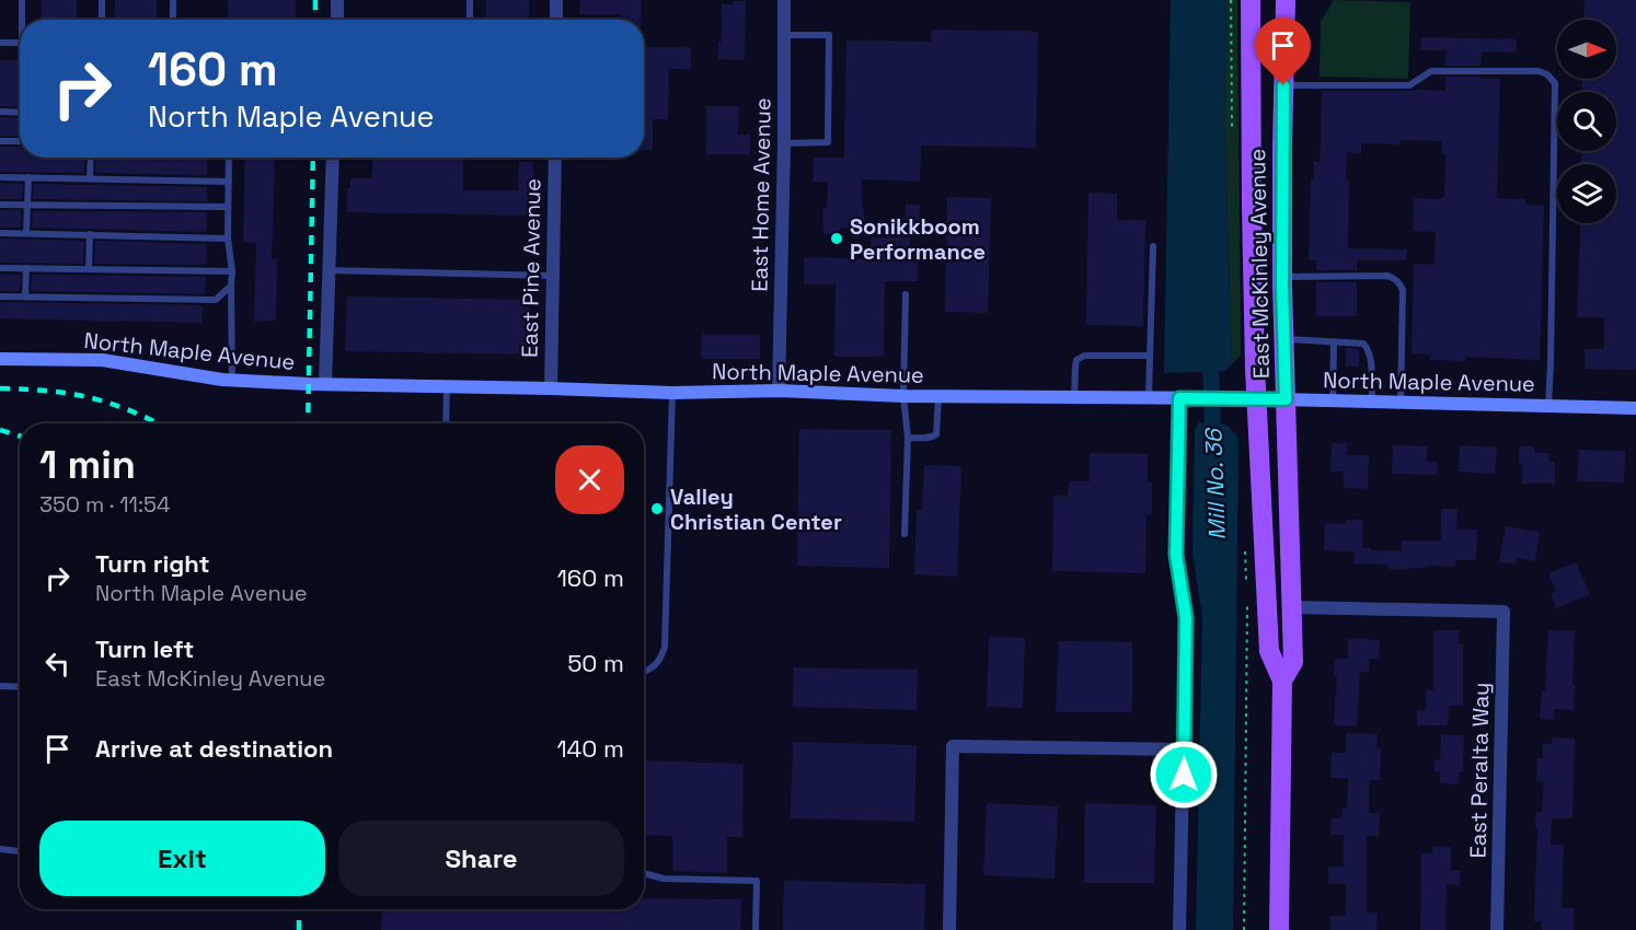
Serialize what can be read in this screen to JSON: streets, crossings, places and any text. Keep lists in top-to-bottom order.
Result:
{
  "streets": {
    "main road": ["East McKinley Avenue"],
    "street": [
      "East Home Avenue",
      "East Pine Avenue",
      "North Maple Avenue",
      "East Peralta Way"
    ]
  },
  "crossings": [
    ["East Home Avenue", "North Maple Avenue"],
    ["East McKinley Avenue", "North Maple Avenue"],
    ["East McKinley Avenue", "East Peralta Way"],
    ["East Pine Avenue", "North Maple Avenue"]
  ],
  "water": ["Mill No. 36"],
  "places": ["Sonikkboom Performance", "Valley Christian Center"],
  "north": "right",
  "page": {
    "turn": ["160 m", "North Maple Avenue"],
    "heading": ["1 min", "350 m · 11:54"],
    "list": [
      {
        "name": "Turn right",
        "note": "North Maple Avenue",
        "value": "160 m"
      },
      {
        "name": "Turn left",
        "note": "East McKinley Avenue",
        "value": "50 m"
      },
      {
        "name": "Arrive at destination",
        "value": "140 m"
      }
    ],
    "buttons": ["Exit", "Share"]
  }
}
